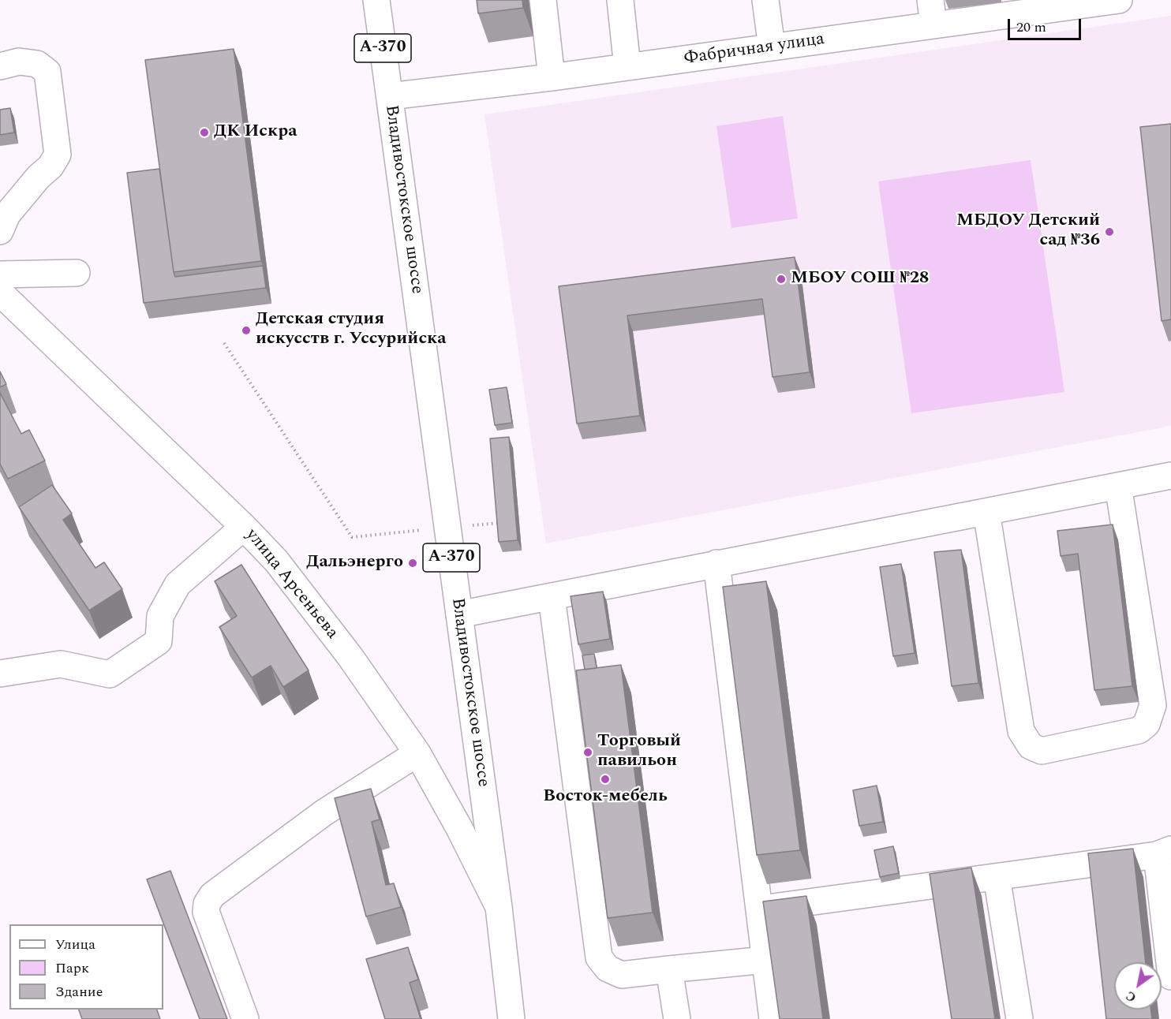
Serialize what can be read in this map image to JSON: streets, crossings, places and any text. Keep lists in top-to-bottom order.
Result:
{
  "streets": {
    "main road": [
      "А-370",
      "Фабричная улица",
      "Владивостокское шоссе",
      "улица Арсеньева"
    ]
  },
  "crossings": [
    ["Фабричная улица", "Владивостокское шоссе"],
    ["Владивостокское шоссе", "улица Арсеньева"]
  ],
  "places": [
    "ДК Искра",
    "МБДОУ Детский сад №36",
    "МБОУ СОШ №28",
    "Детская студия искусств г. Уссурийска",
    "Дальэнерго",
    "Торговый павильон",
    "Восток-мебель"
  ],
  "legend": ["Улица", "Парк", "Здание"],
  "scale_bar": "20 m",
  "north": "bottom left"
}
